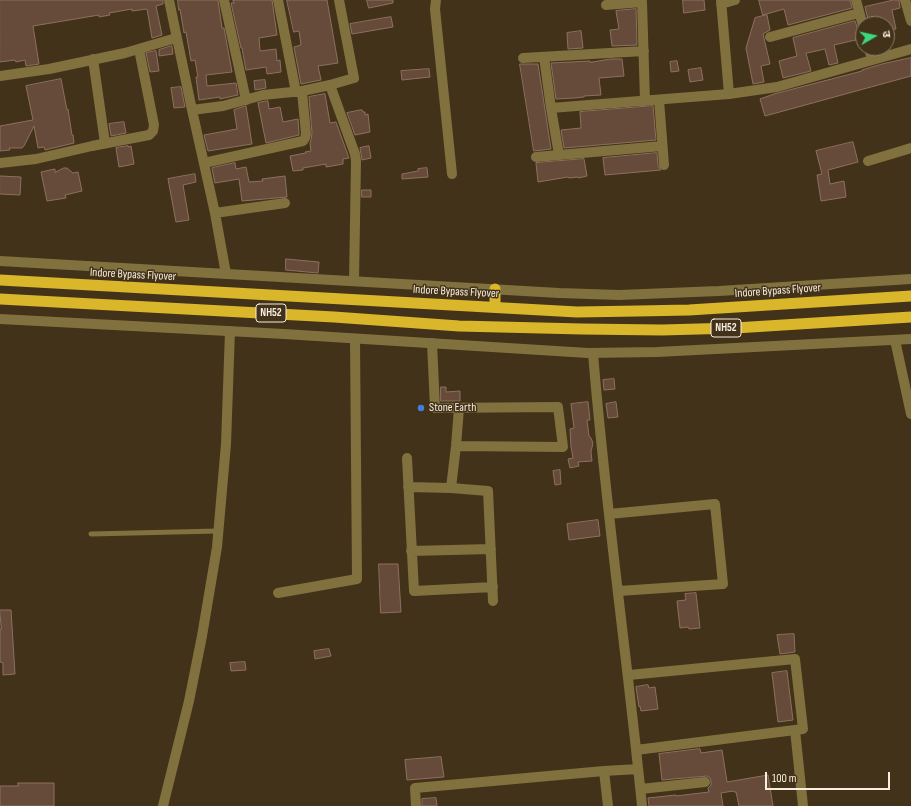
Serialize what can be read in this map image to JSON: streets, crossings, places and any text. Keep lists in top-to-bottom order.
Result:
{
  "streets": {
    "highway": ["Indore Bypass Flyover", "NH52"]
  },
  "places": ["Stone Earth"],
  "scale_bar": "100 m",
  "north": "right"
}
